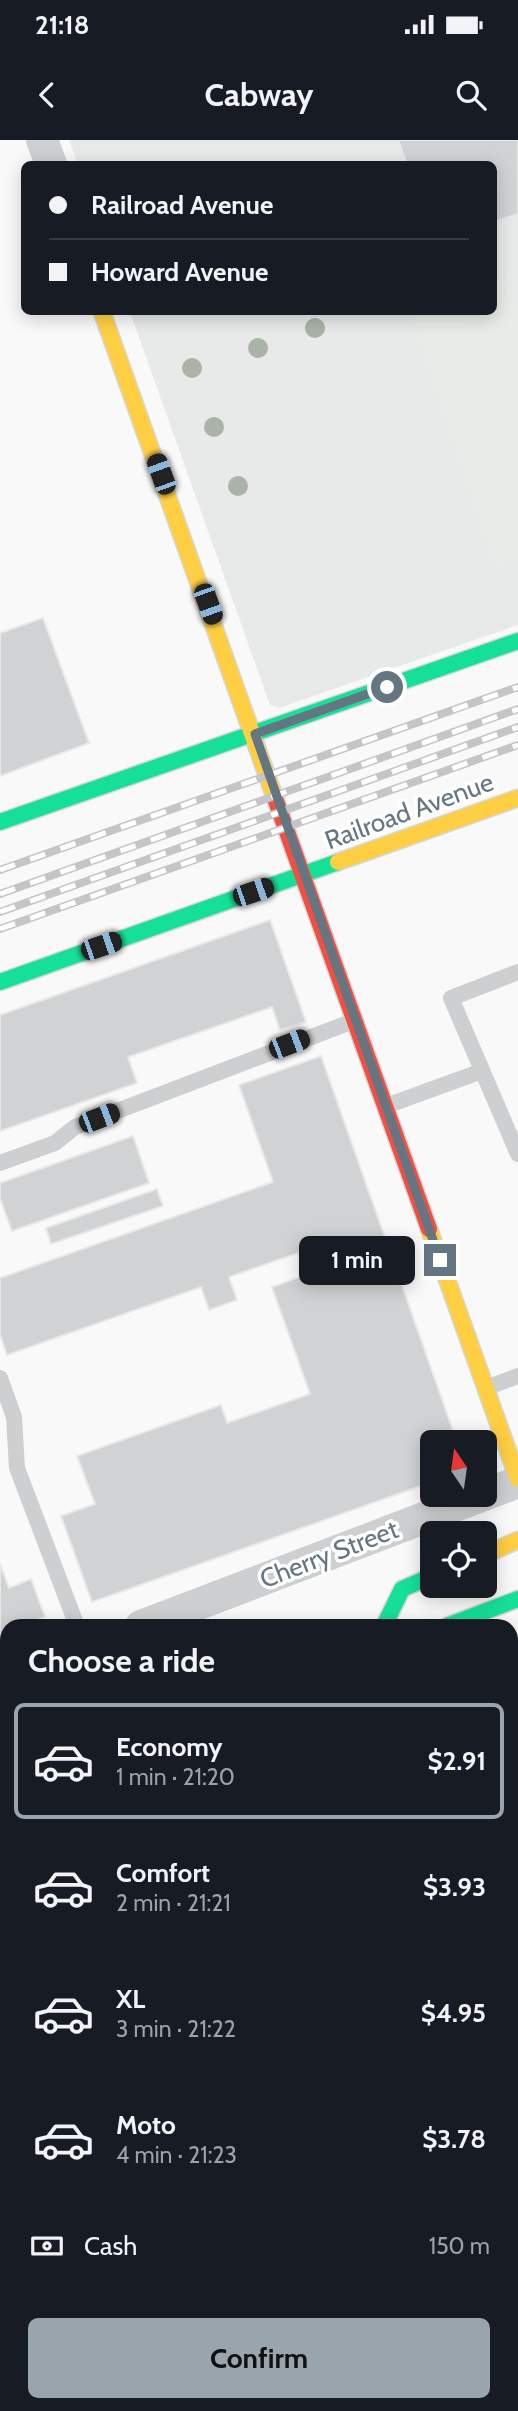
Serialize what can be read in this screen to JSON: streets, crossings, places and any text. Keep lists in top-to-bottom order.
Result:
{
  "streets": {
    "main road": ["Railroad Avenue"],
    "street": ["Cherry Street"]
  },
  "north": "top",
  "page": {
    "status": "21:18",
    "header": "Cabway",
    "banner": ["Railroad Avenue", "Howard Avenue"],
    "bubble": "1 min",
    "heading": "Choose a ride",
    "list": [
      {
        "name": "Economy",
        "note": "1 min · 21:20",
        "value": "$2.91"
      },
      {
        "name": "Comfort",
        "note": "2 min · 21:21",
        "value": "$3.93"
      },
      {
        "name": "XL",
        "note": "3 min · 21:22",
        "value": "$4.95"
      },
      {
        "name": "Moto",
        "note": "4 min · 21:23",
        "value": "$3.78"
      }
    ],
    "pay": ["Cash", "150 m"],
    "buttons": "Confirm"
  }
}
